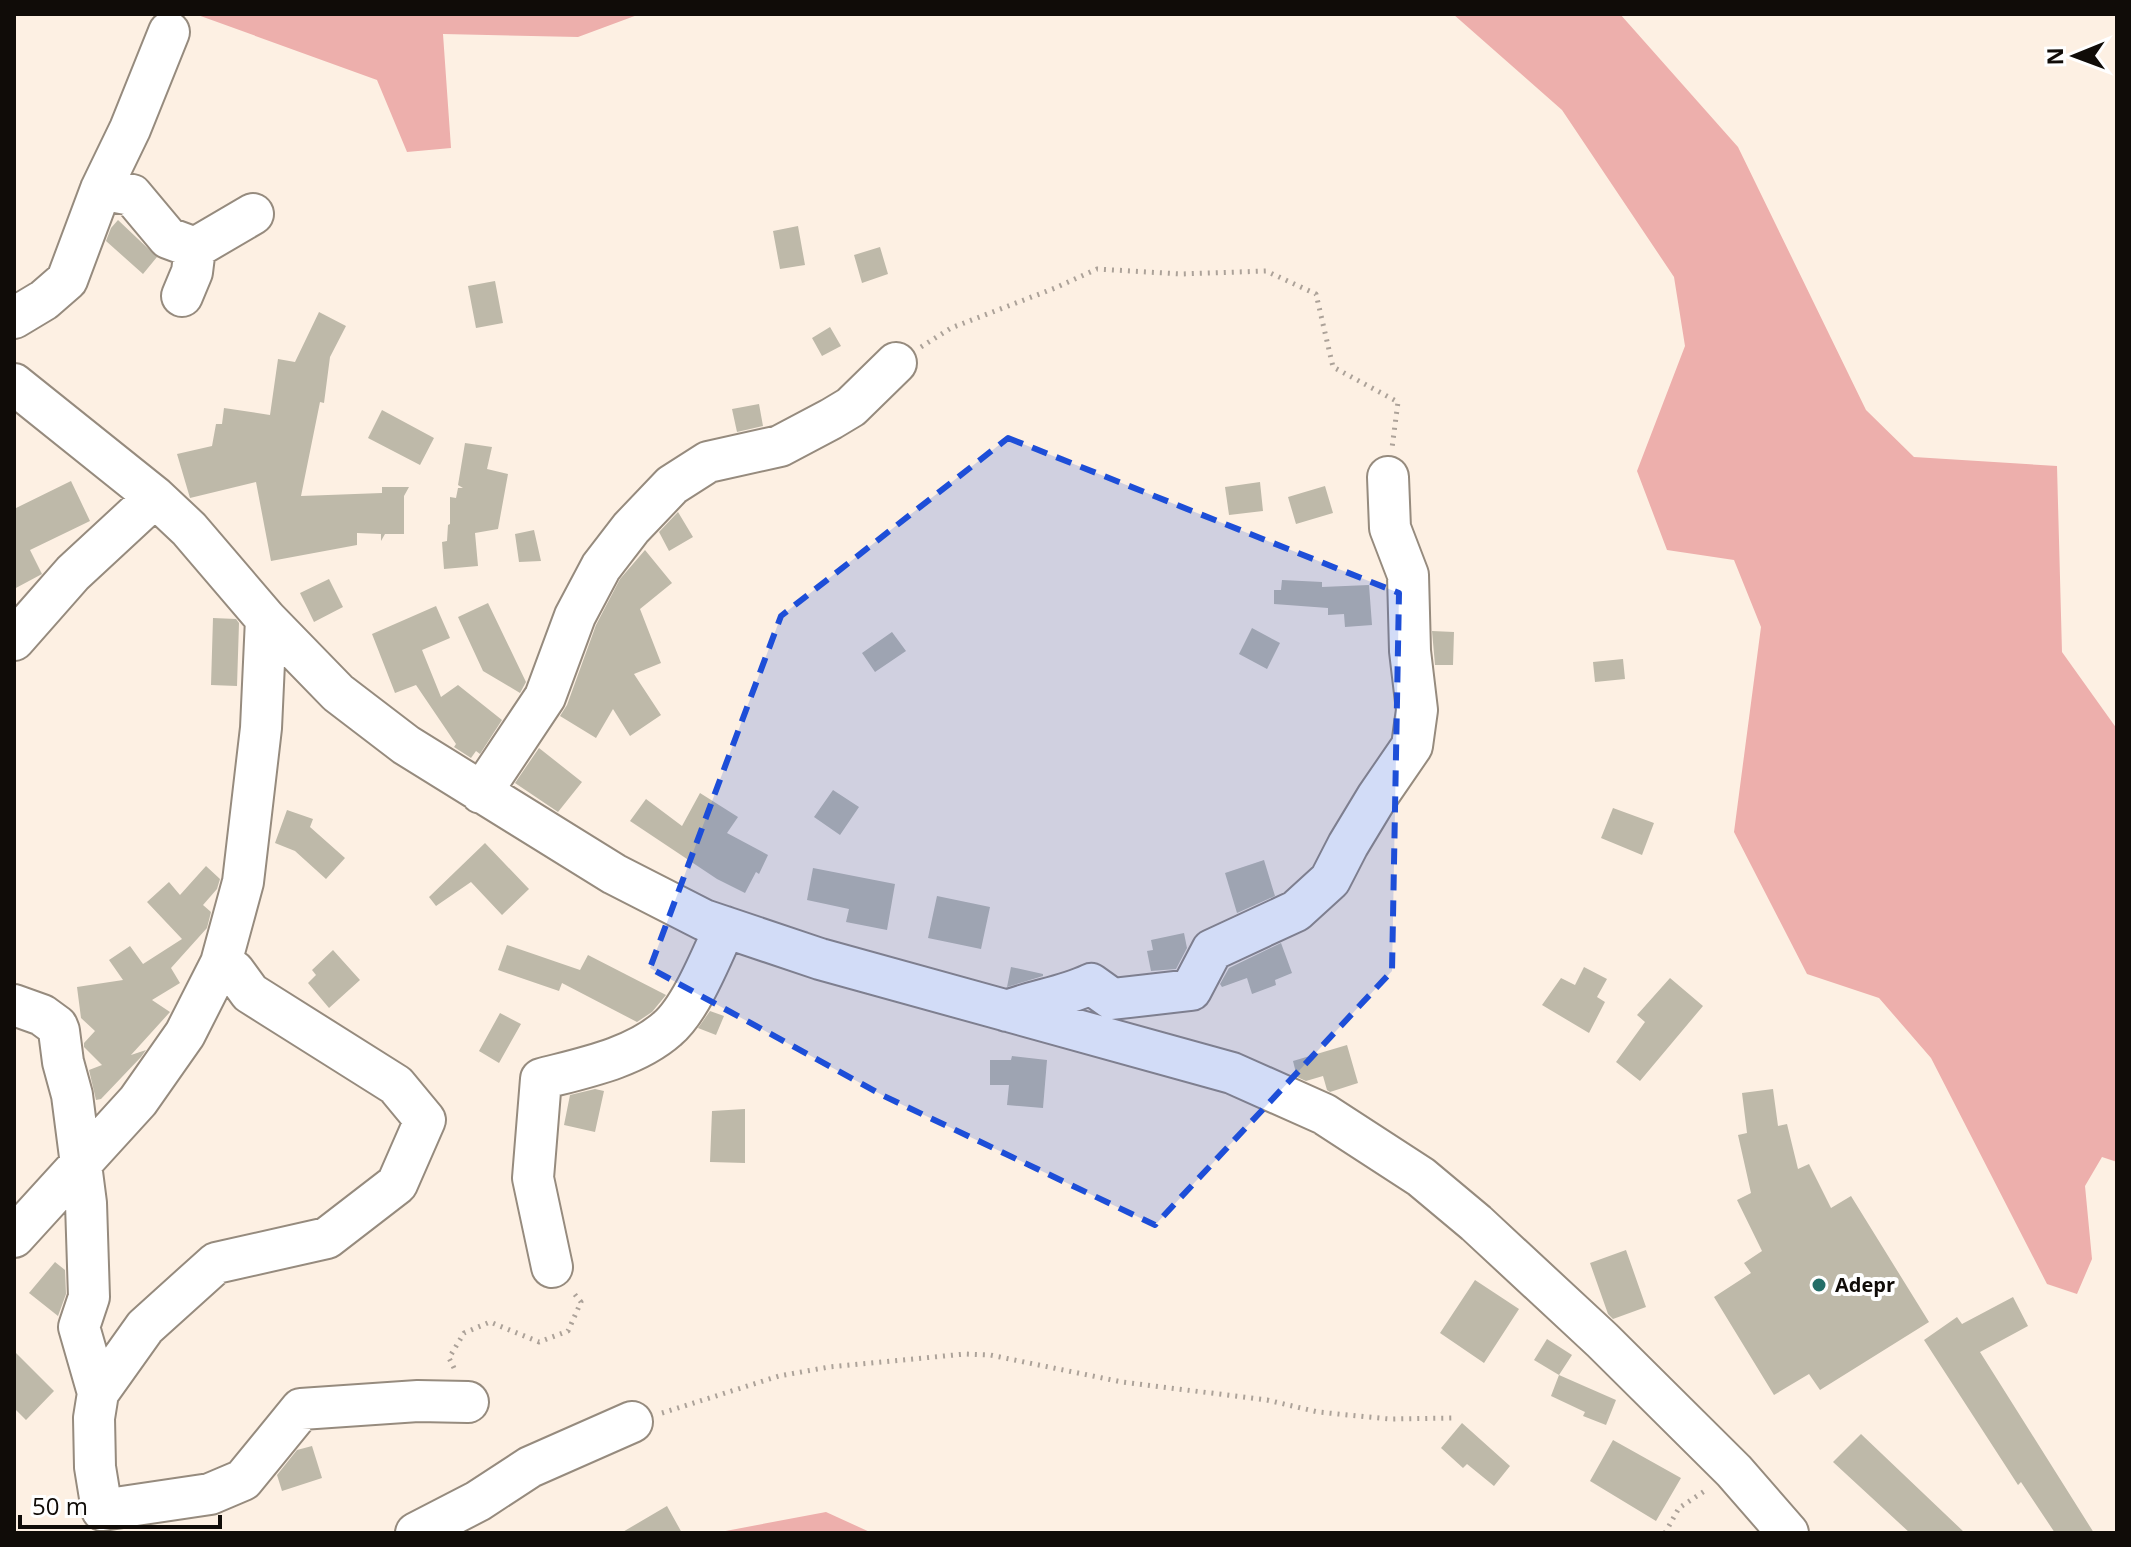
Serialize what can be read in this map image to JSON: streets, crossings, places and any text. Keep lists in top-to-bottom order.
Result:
{
  "places": ["Adepr"],
  "scale_bar": "50 m",
  "north": "left"
}
